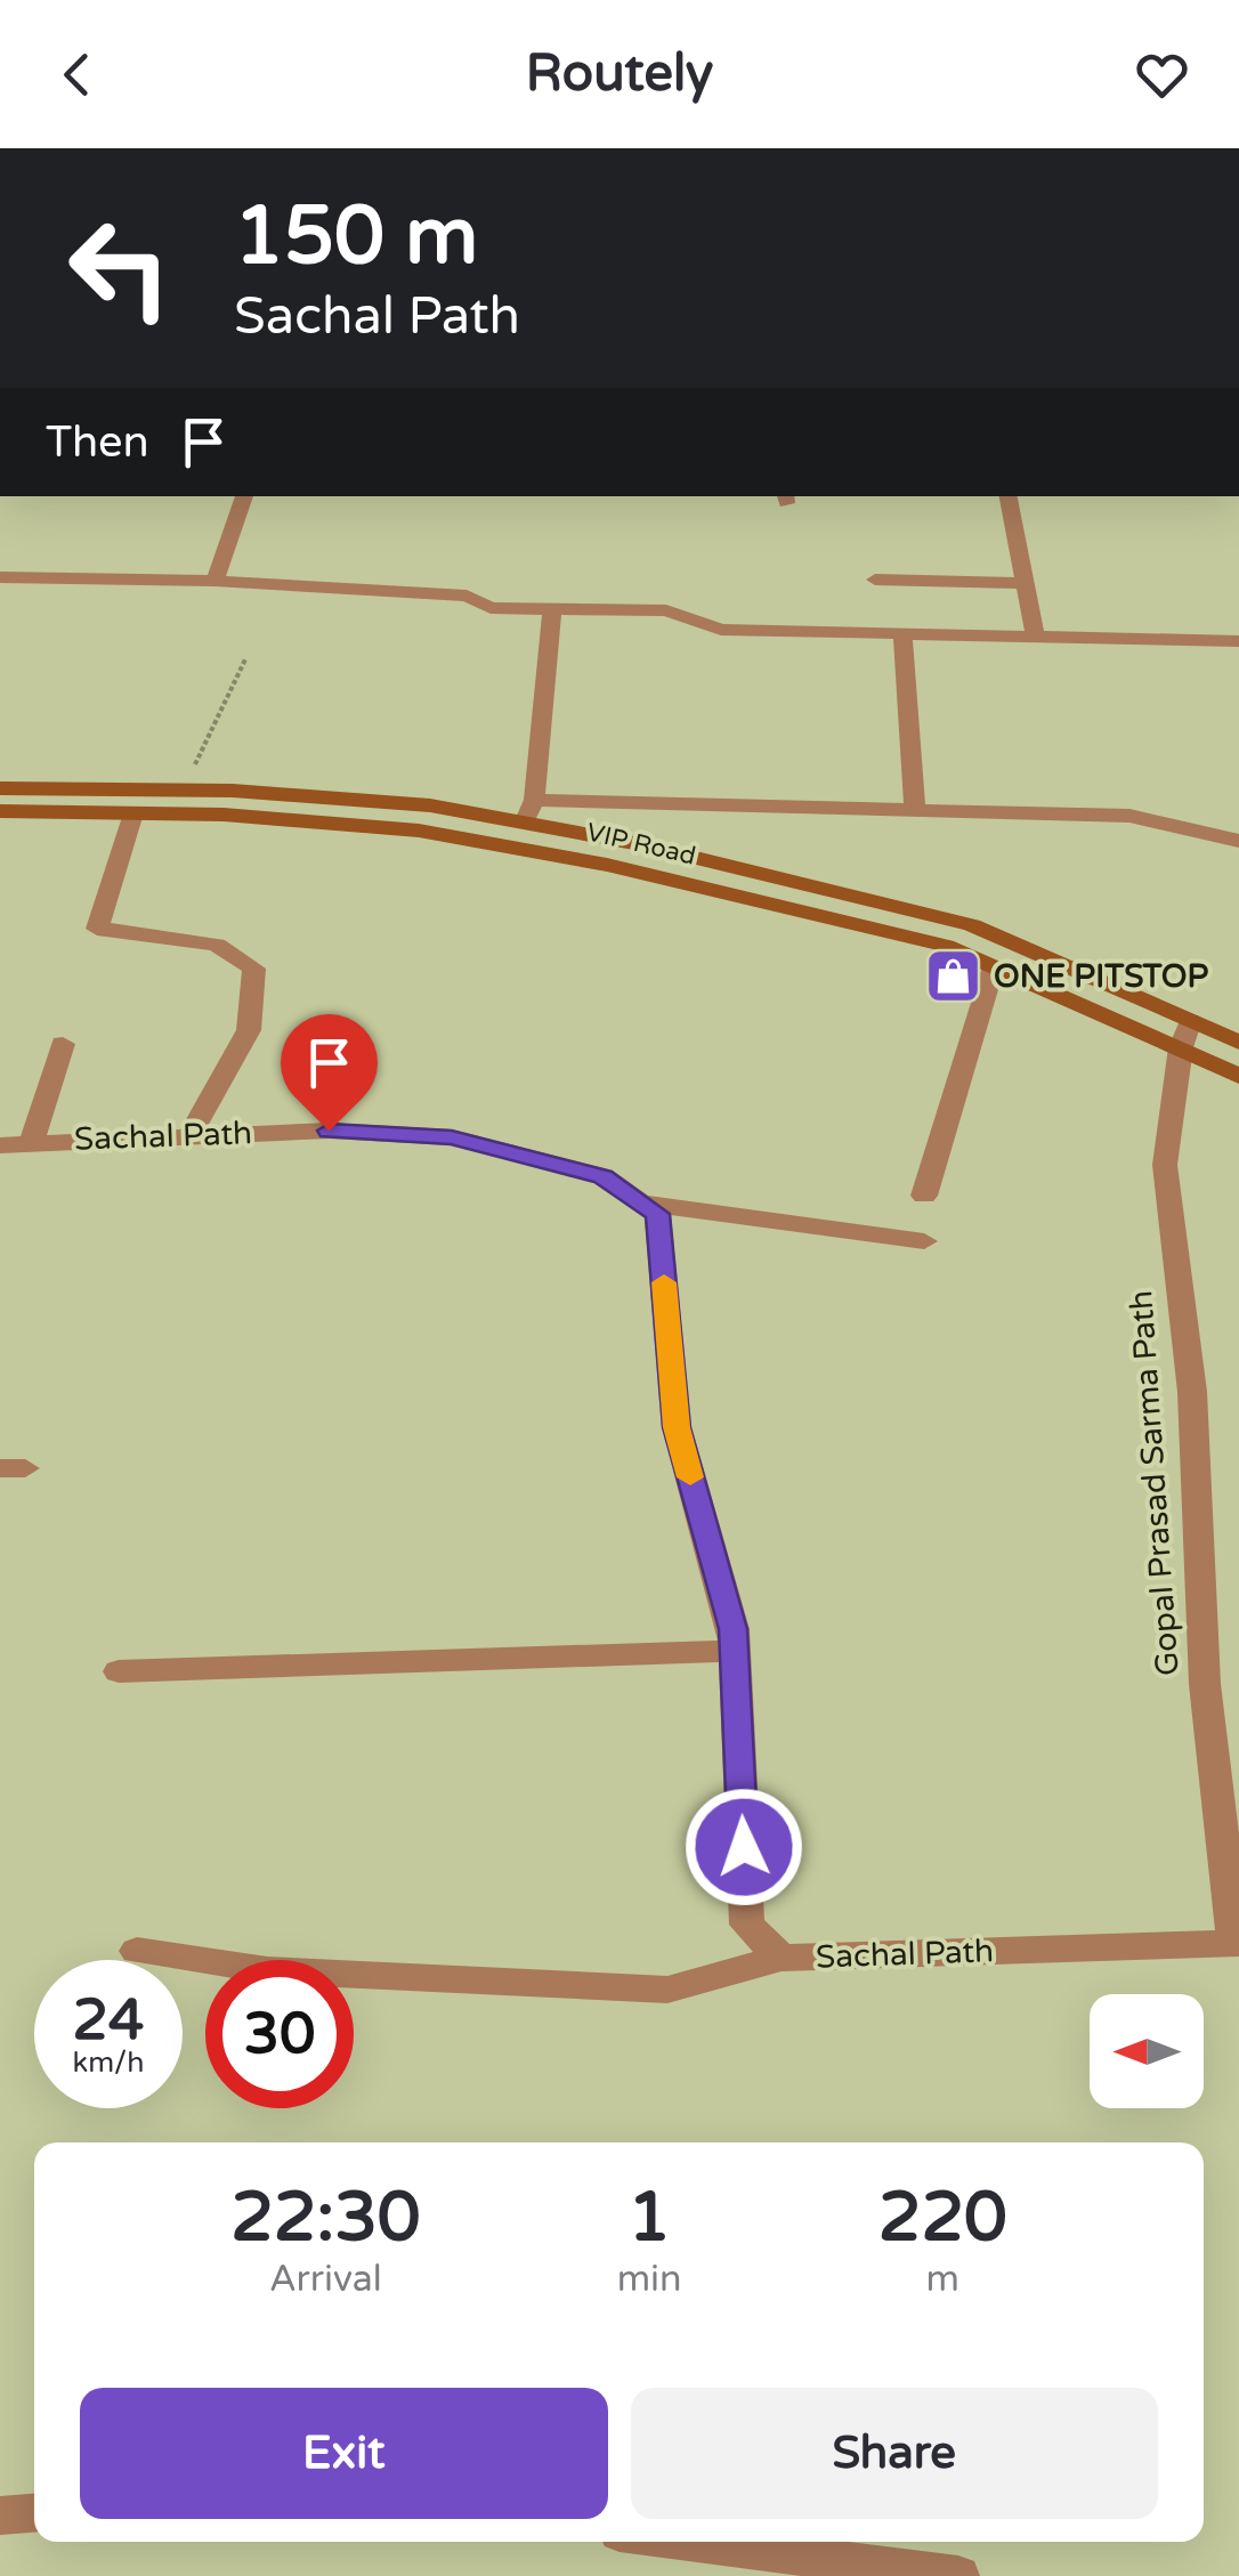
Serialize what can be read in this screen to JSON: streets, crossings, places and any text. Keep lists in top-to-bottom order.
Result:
{
  "streets": {
    "main road": ["VIP Road"],
    "street": ["Sachal Path", "Gopal Prasad Sarma Path"]
  },
  "crossings": [
    ["VIP Road", "Gopal Prasad Sarma Path"],
    ["Sachal Path", "Gopal Prasad Sarma Path"]
  ],
  "places": {
    "shop": ["ONE PITSTOP"]
  },
  "north": "left",
  "page": {
    "header": "Routely",
    "turn": ["150 m", "Sachal Path"],
    "then": "Then",
    "speed": "24 km/h",
    "limit": "30",
    "eta": [
      "22:30",
      "Arrival",
      "1",
      "min",
      "220",
      "m"
    ],
    "buttons": ["Exit", "Share"]
  }
}
